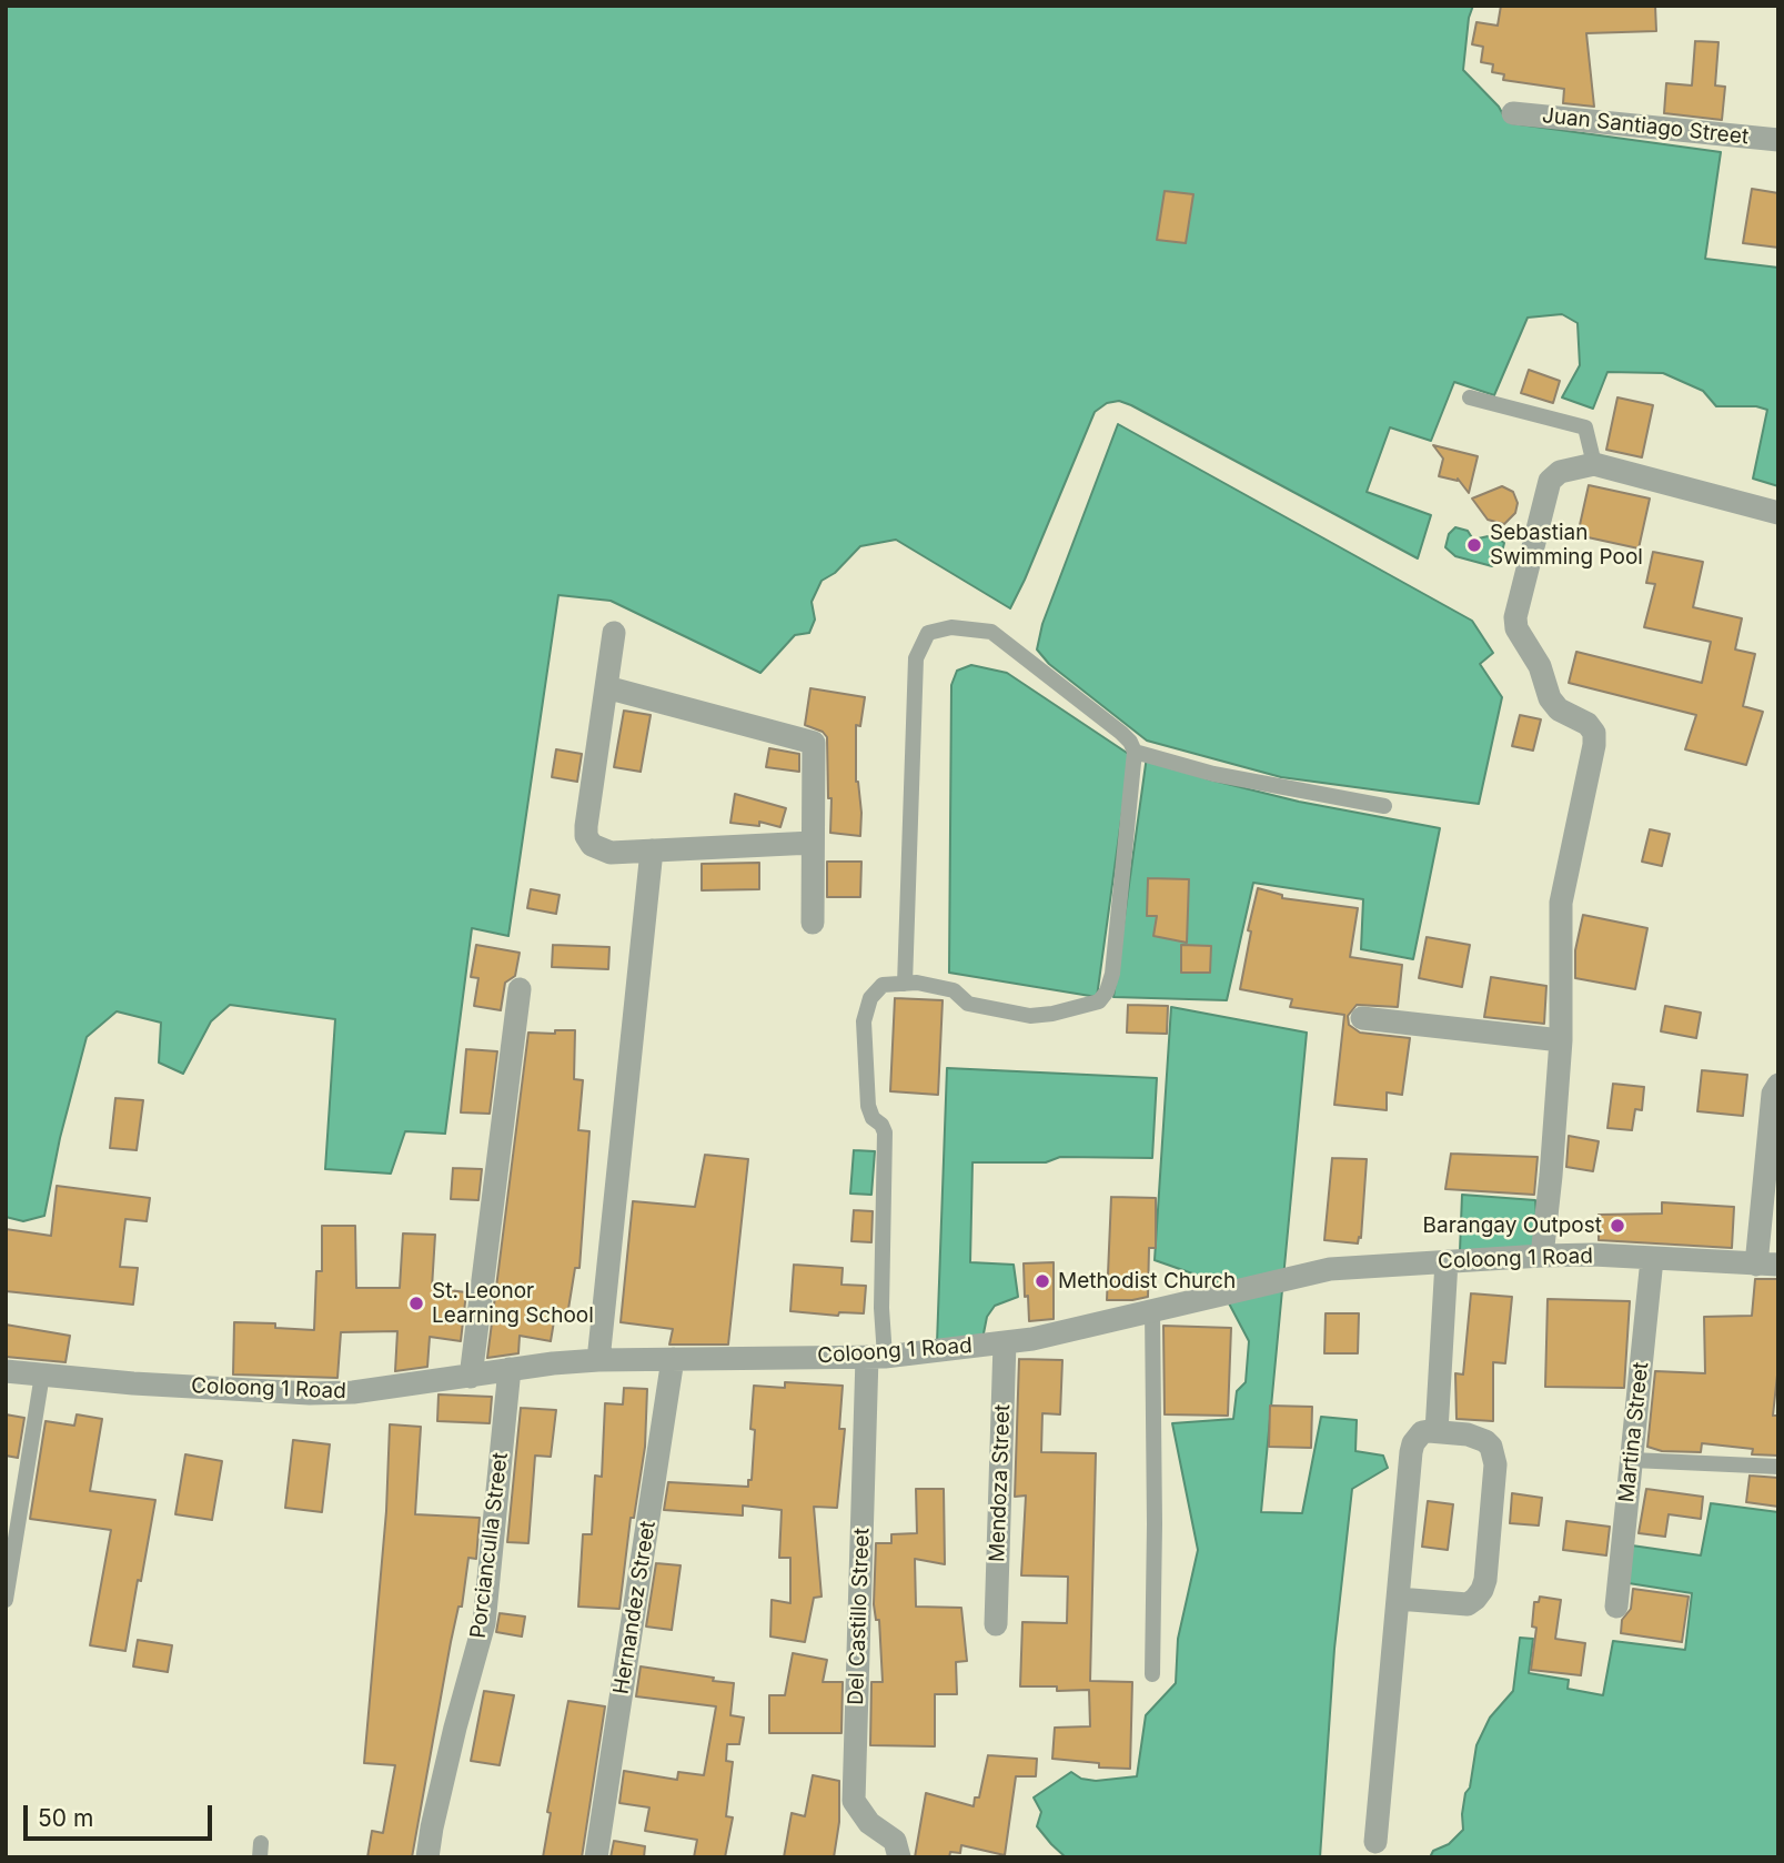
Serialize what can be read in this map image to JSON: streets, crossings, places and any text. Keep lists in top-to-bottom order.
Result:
{
  "streets": {
    "street": [
      "Juan Santiago Street",
      "Coloong 1 Road",
      "Martina Street",
      "Mendoza Street",
      "Porcianculla Street",
      "Hernandez Street",
      "Del Castillo Street"
    ]
  },
  "crossings": [
    ["Coloong 1 Road", "Martina Street"],
    ["Coloong 1 Road", "Mendoza Street"],
    ["Coloong 1 Road", "Porcianculla Street"],
    ["Coloong 1 Road", "Hernandez Street"],
    ["Coloong 1 Road", "Del Castillo Street"]
  ],
  "places": [
    "Sebastian Swimming Pool",
    "Barangay Outpost",
    "Methodist Church",
    "St. Leonor Learning School"
  ],
  "scale_bar": "50 m"
}
